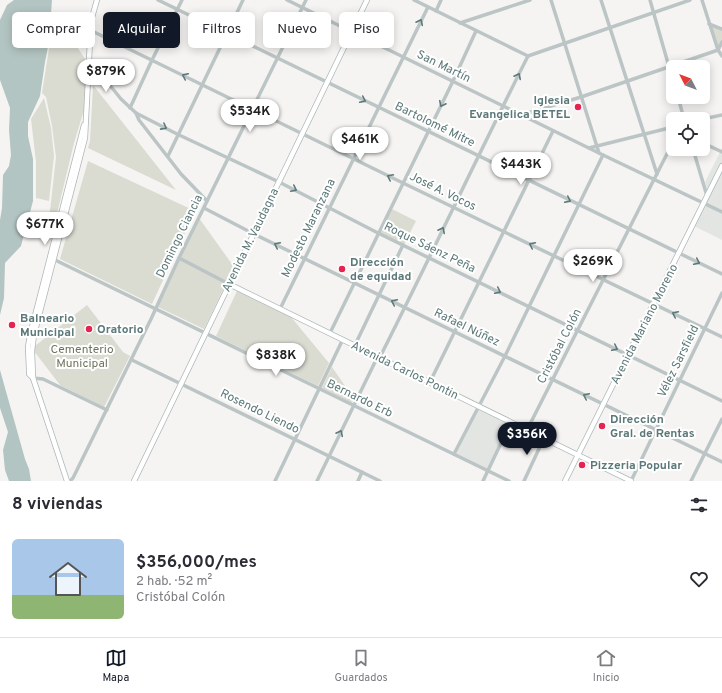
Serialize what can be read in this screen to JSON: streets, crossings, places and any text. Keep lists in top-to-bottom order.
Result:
{
  "streets": {
    "main road": ["Avenida M. Vaudagna", "Avenida Mariano Moreno", "Avenida Carlos Pontin"],
    "street": [
      "San Martín",
      "Bartolomé Mitre",
      "José A. Vocos",
      "Modesto Maranzana",
      "Domingo Ciancia",
      "Roque Sáenz Peña",
      "Rafael Núñez",
      "Cristóbal Colón",
      "Vélez Sarsfield",
      "Bernardo Erb",
      "Rosendo Liendo"
    ]
  },
  "crossings": [
    ["San Martín", "Modesto Maranzana"],
    ["San Martín", "Domingo Ciancia"],
    ["San Martín", "Avenida Mariano Moreno"],
    ["San Martín", "Cristóbal Colón"],
    ["Bartolomé Mitre", "Modesto Maranzana"],
    ["Bartolomé Mitre", "Domingo Ciancia"],
    ["Bartolomé Mitre", "Avenida M. Vaudagna"],
    ["Bartolomé Mitre", "Avenida Mariano Moreno"],
    ["Bartolomé Mitre", "Cristóbal Colón"],
    ["José A. Vocos", "Modesto Maranzana"],
    ["José A. Vocos", "Domingo Ciancia"],
    ["José A. Vocos", "Avenida M. Vaudagna"],
    ["José A. Vocos", "Avenida Mariano Moreno"],
    ["José A. Vocos", "Cristóbal Colón"],
    ["José A. Vocos", "Vélez Sarsfield"],
    ["Modesto Maranzana", "Roque Sáenz Peña"],
    ["Modesto Maranzana", "Rafael Núñez"],
    ["Modesto Maranzana", "Avenida Carlos Pontin"],
    ["Domingo Ciancia", "Roque Sáenz Peña"],
    ["Domingo Ciancia", "Rafael Núñez"],
    ["Domingo Ciancia", "Avenida Carlos Pontin"],
    ["Domingo Ciancia", "Bernardo Erb"],
    ["Domingo Ciancia", "Rosendo Liendo"],
    ["Avenida M. Vaudagna", "Roque Sáenz Peña"],
    ["Avenida M. Vaudagna", "Rafael Núñez"],
    ["Avenida M. Vaudagna", "Avenida Carlos Pontin"],
    ["Avenida M. Vaudagna", "Bernardo Erb"],
    ["Avenida M. Vaudagna", "Rosendo Liendo"],
    ["Roque Sáenz Peña", "Avenida Mariano Moreno"],
    ["Roque Sáenz Peña", "Cristóbal Colón"],
    ["Roque Sáenz Peña", "Vélez Sarsfield"],
    ["Avenida Mariano Moreno", "Rafael Núñez"],
    ["Avenida Mariano Moreno", "Avenida Carlos Pontin"],
    ["Rafael Núñez", "Cristóbal Colón"],
    ["Rafael Núñez", "Vélez Sarsfield"],
    ["Cristóbal Colón", "Avenida Carlos Pontin"],
    ["Vélez Sarsfield", "Avenida Carlos Pontin"]
  ],
  "parks": ["Cementerio Municipal"],
  "places": [
    "Iglesia Evangelica BETEL",
    "Dirección de equidad",
    "Balneario Municipal",
    "Oratorio",
    "Dirección Gral. de Rentas",
    "Pizzeria Popular"
  ],
  "north": "top left",
  "page": {
    "chip": [
      "Comprar",
      "Alquilar",
      "Filtros",
      "Nuevo",
      "Piso"
    ],
    "price": [
      "$879K",
      "$534K",
      "$461K",
      "$443K",
      "$677K",
      "$269K",
      "$838K",
      "$356K"
    ],
    "heading": "8 viviendas",
    "list": [
      {
        "name": "$356,000/mes",
        "note": "2 hab. · 52 m² · Cristóbal Colón"
      }
    ],
    "tabs": ["Mapa", "Guardados", "Inicio"]
  }
}
